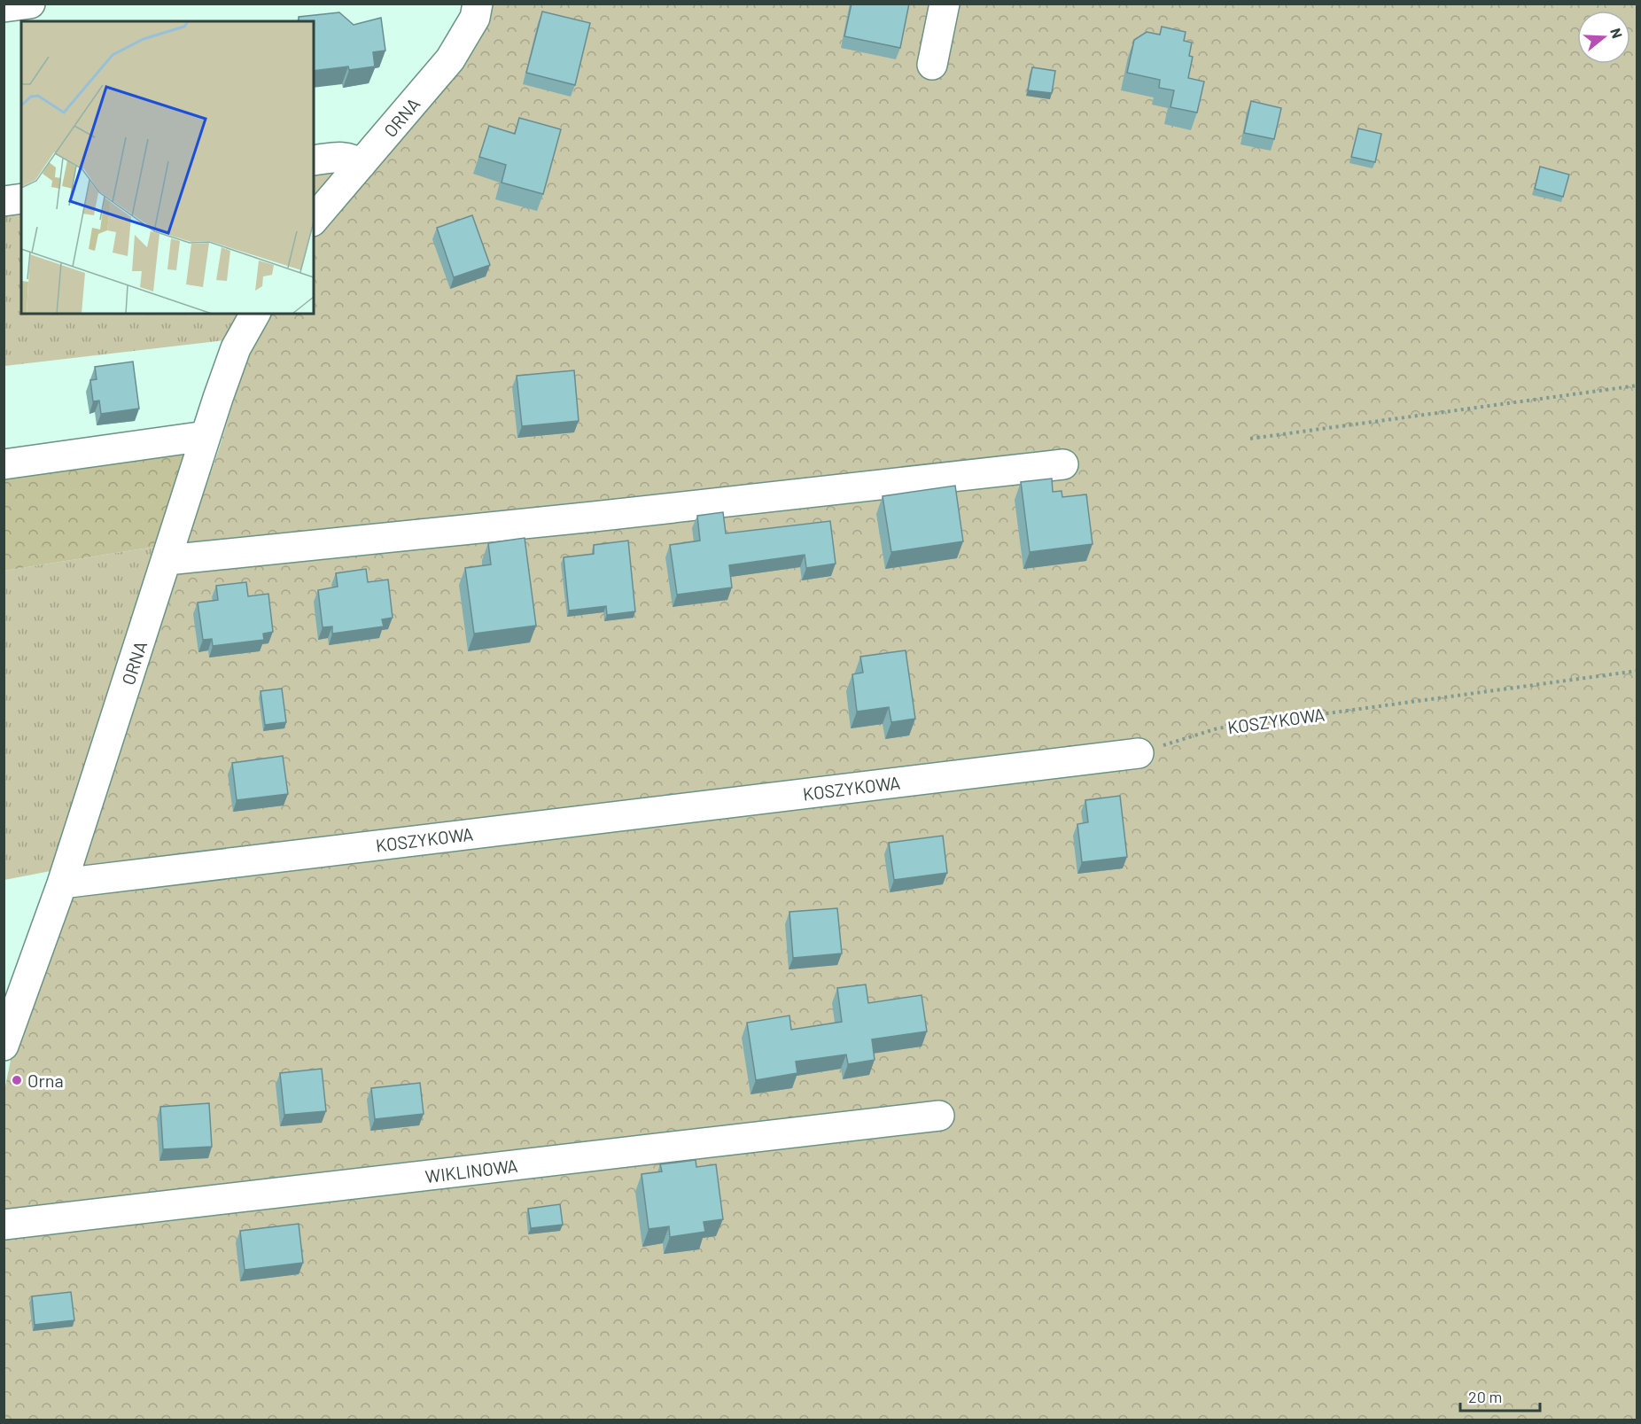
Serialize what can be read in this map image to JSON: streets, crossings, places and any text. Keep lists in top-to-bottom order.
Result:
{
  "streets": {
    "street": ["ORNA", "KOSZYKOWA", "WIKLINOWA"]
  },
  "crossings": [
    ["ORNA", "KOSZYKOWA"]
  ],
  "places": ["Orna"],
  "scale_bar": "20 m",
  "north": "right"
}
